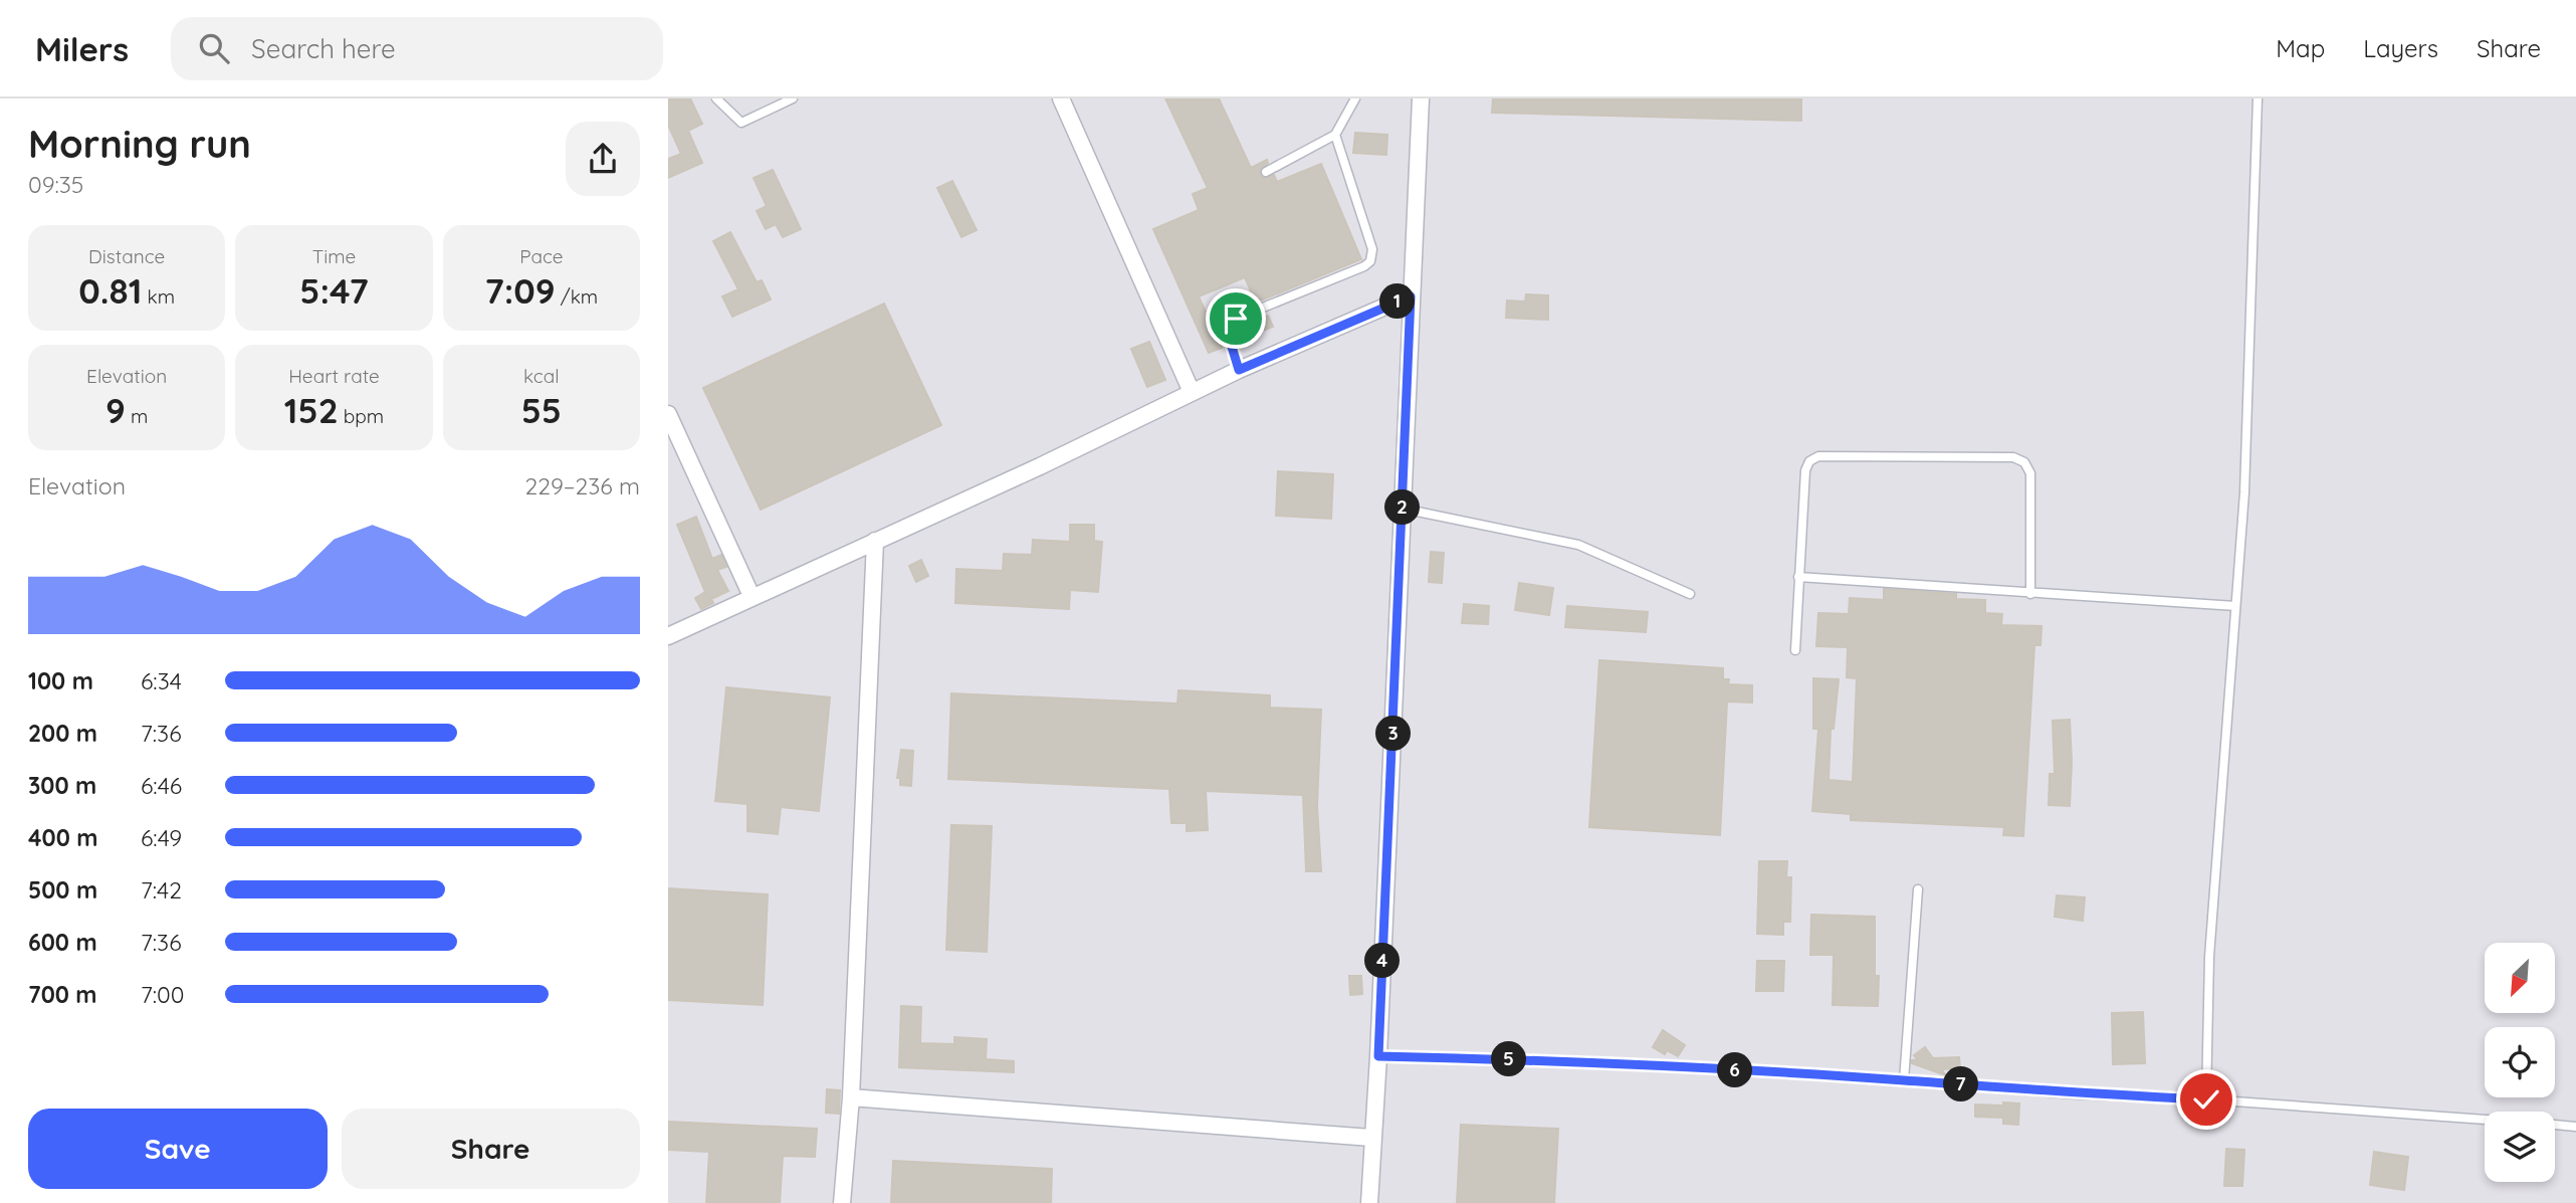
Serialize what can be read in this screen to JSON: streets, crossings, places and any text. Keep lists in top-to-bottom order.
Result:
{
  "north": "bottom left",
  "page": {
    "header": "Milers",
    "search": "Search here",
    "nav": ["Map", "Layers", "Share"],
    "heading": ["Morning run", "09:35"],
    "stats": [
      ["Distance", "0.81 km"],
      ["Time", "5:47"],
      ["Pace", "7:09 /km"],
      ["Elevation", "9 m"],
      ["Heart rate", "152 bpm"],
      ["kcal", "55"]
    ],
    "pins": [
      "1",
      "2",
      "3",
      "4",
      "5",
      "6",
      "7"
    ],
    "chart": ["Elevation", "229–236 m"],
    "list": [
      {
        "name": "100 m",
        "note": "6:34"
      },
      {
        "name": "200 m",
        "note": "7:36"
      },
      {
        "name": "300 m",
        "note": "6:46"
      },
      {
        "name": "400 m",
        "note": "6:49"
      },
      {
        "name": "500 m",
        "note": "7:42"
      },
      {
        "name": "600 m",
        "note": "7:36"
      },
      {
        "name": "700 m",
        "note": "7:00"
      }
    ],
    "buttons": ["Save", "Share"]
  }
}
